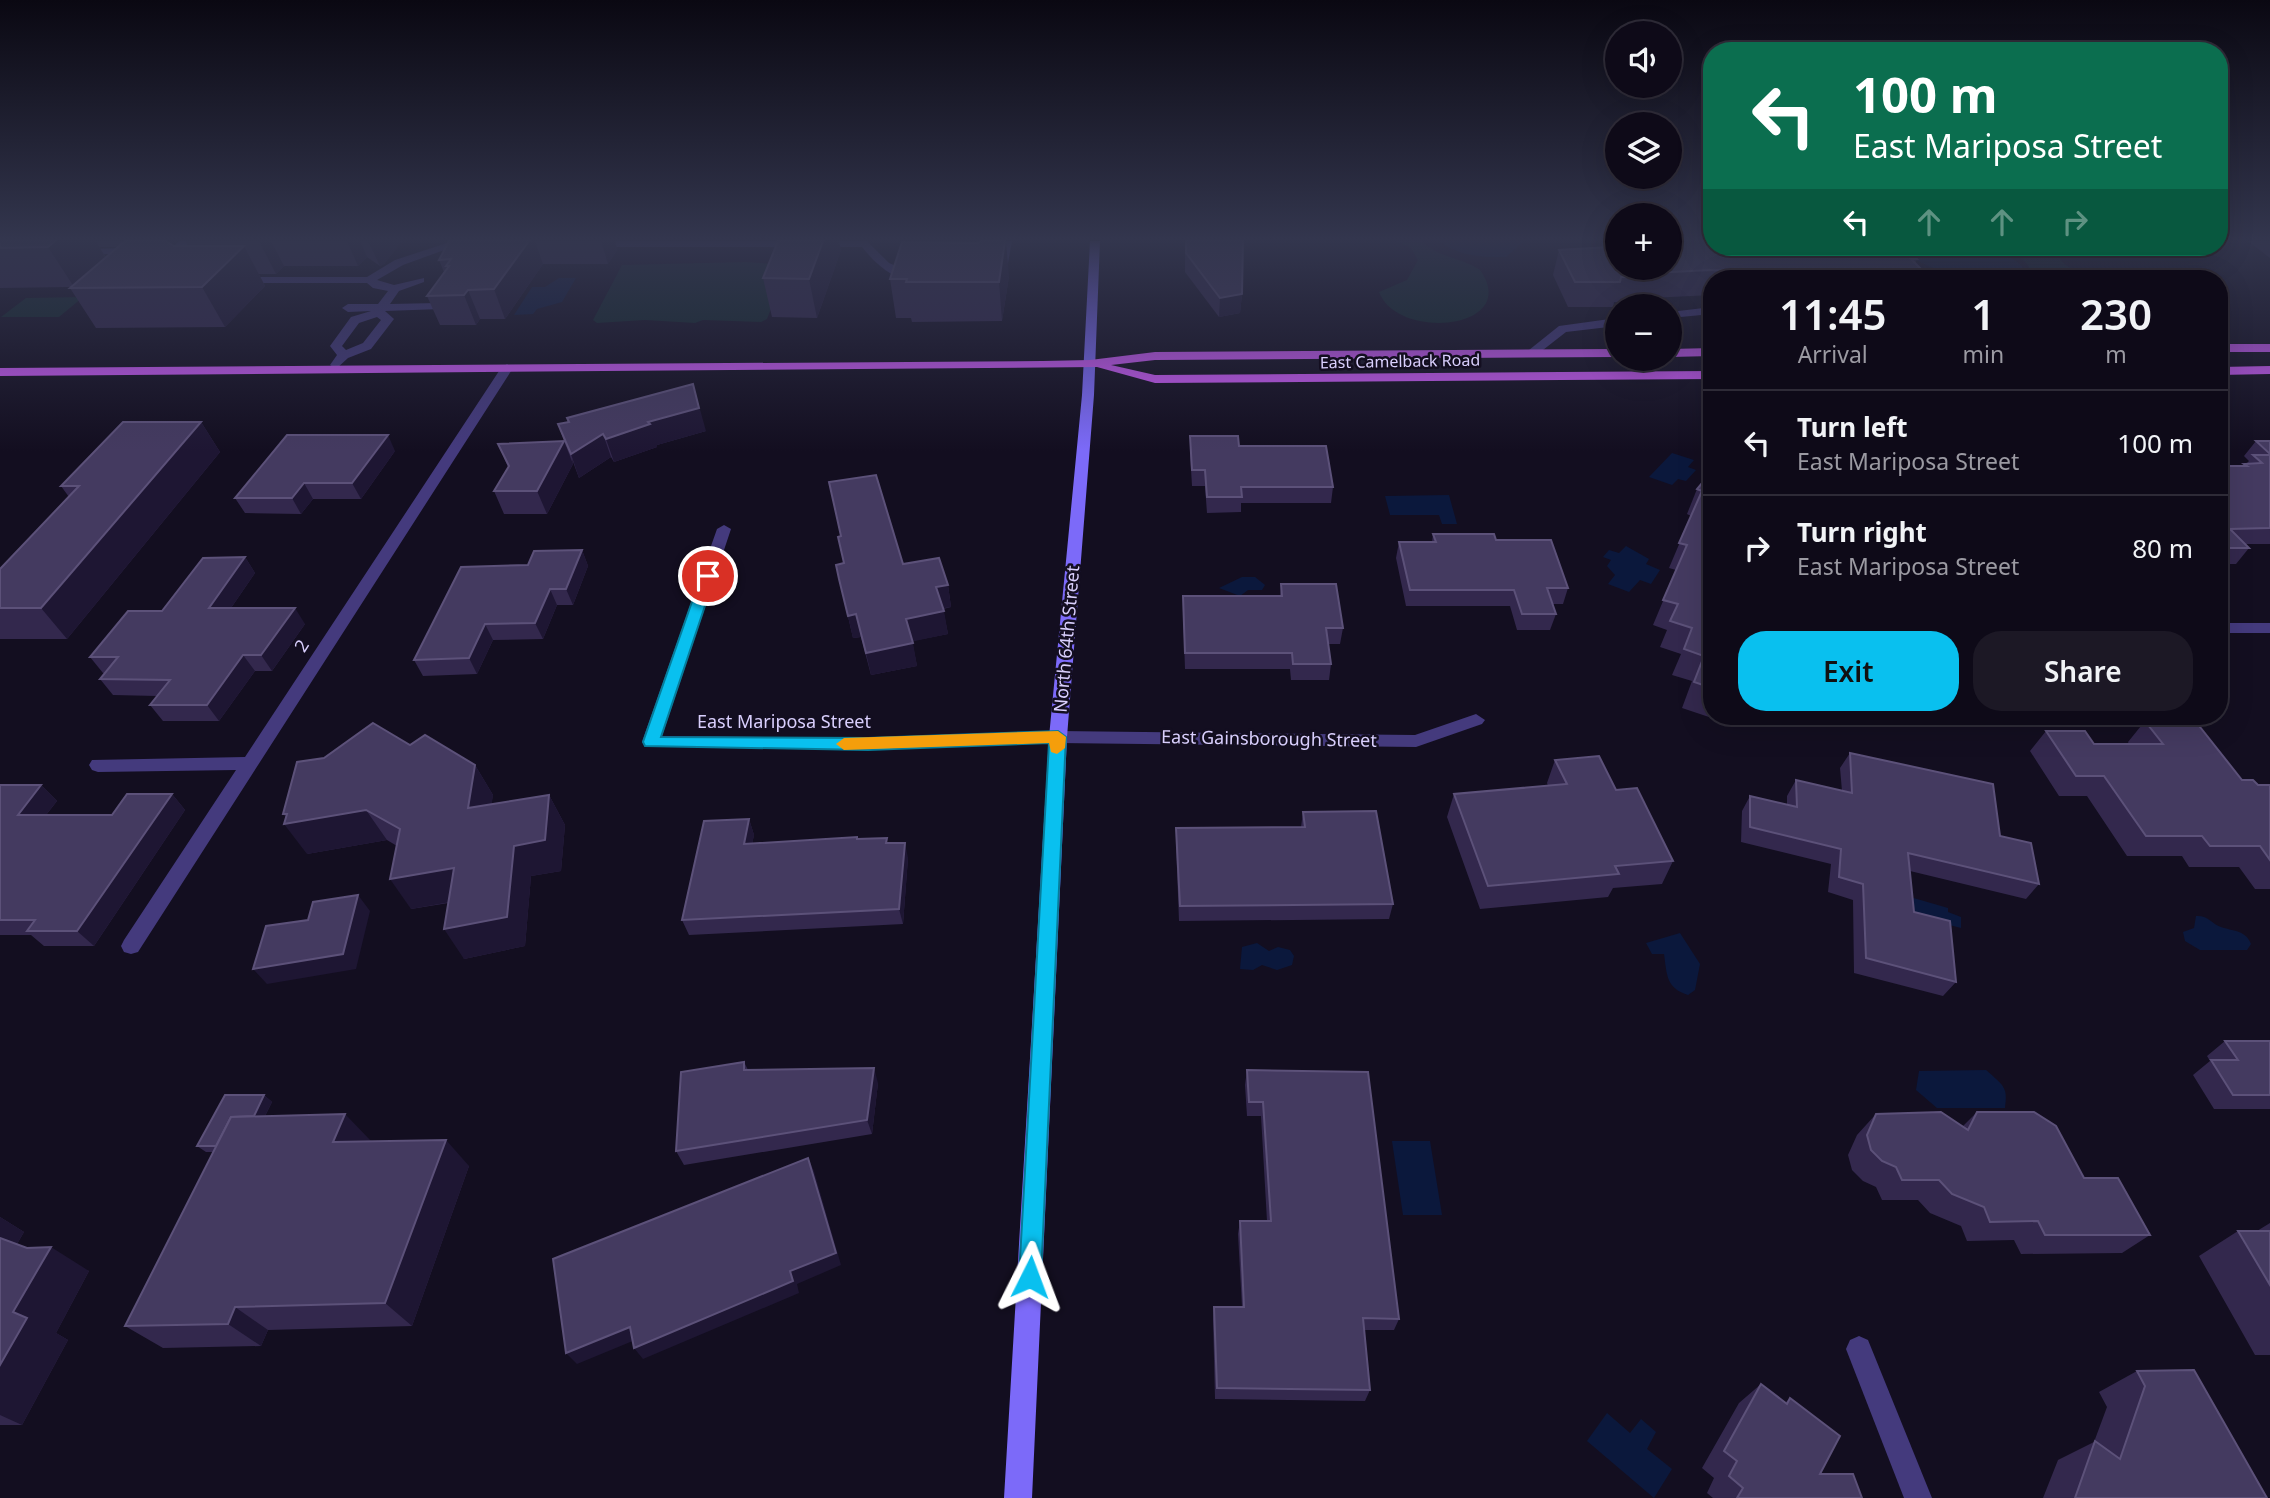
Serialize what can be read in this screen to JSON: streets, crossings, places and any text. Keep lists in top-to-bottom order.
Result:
{
  "streets": {
    "main road": ["East Camelback Road"],
    "street": [
      "North 64th Street",
      "2",
      "East Mariposa Street",
      "East Gainsborough Street"
    ]
  },
  "crossings": [
    ["East Camelback Road", "North 64th Street"],
    ["East Camelback Road", "2"],
    ["North 64th Street", "East Mariposa Street"],
    ["North 64th Street", "East Gainsborough Street"],
    ["East Mariposa Street", "East Gainsborough Street"]
  ],
  "page": {
    "map_buttons": ["+", "−"],
    "turn": ["100 m", "East Mariposa Street"],
    "eta": [
      "11:45",
      "Arrival",
      "1",
      "min",
      "230",
      "m"
    ],
    "list": [
      {
        "name": "Turn left",
        "note": "East Mariposa Street",
        "value": "100 m"
      },
      {
        "name": "Turn right",
        "note": "East Mariposa Street",
        "value": "80 m"
      }
    ],
    "buttons": ["Exit", "Share"]
  }
}
